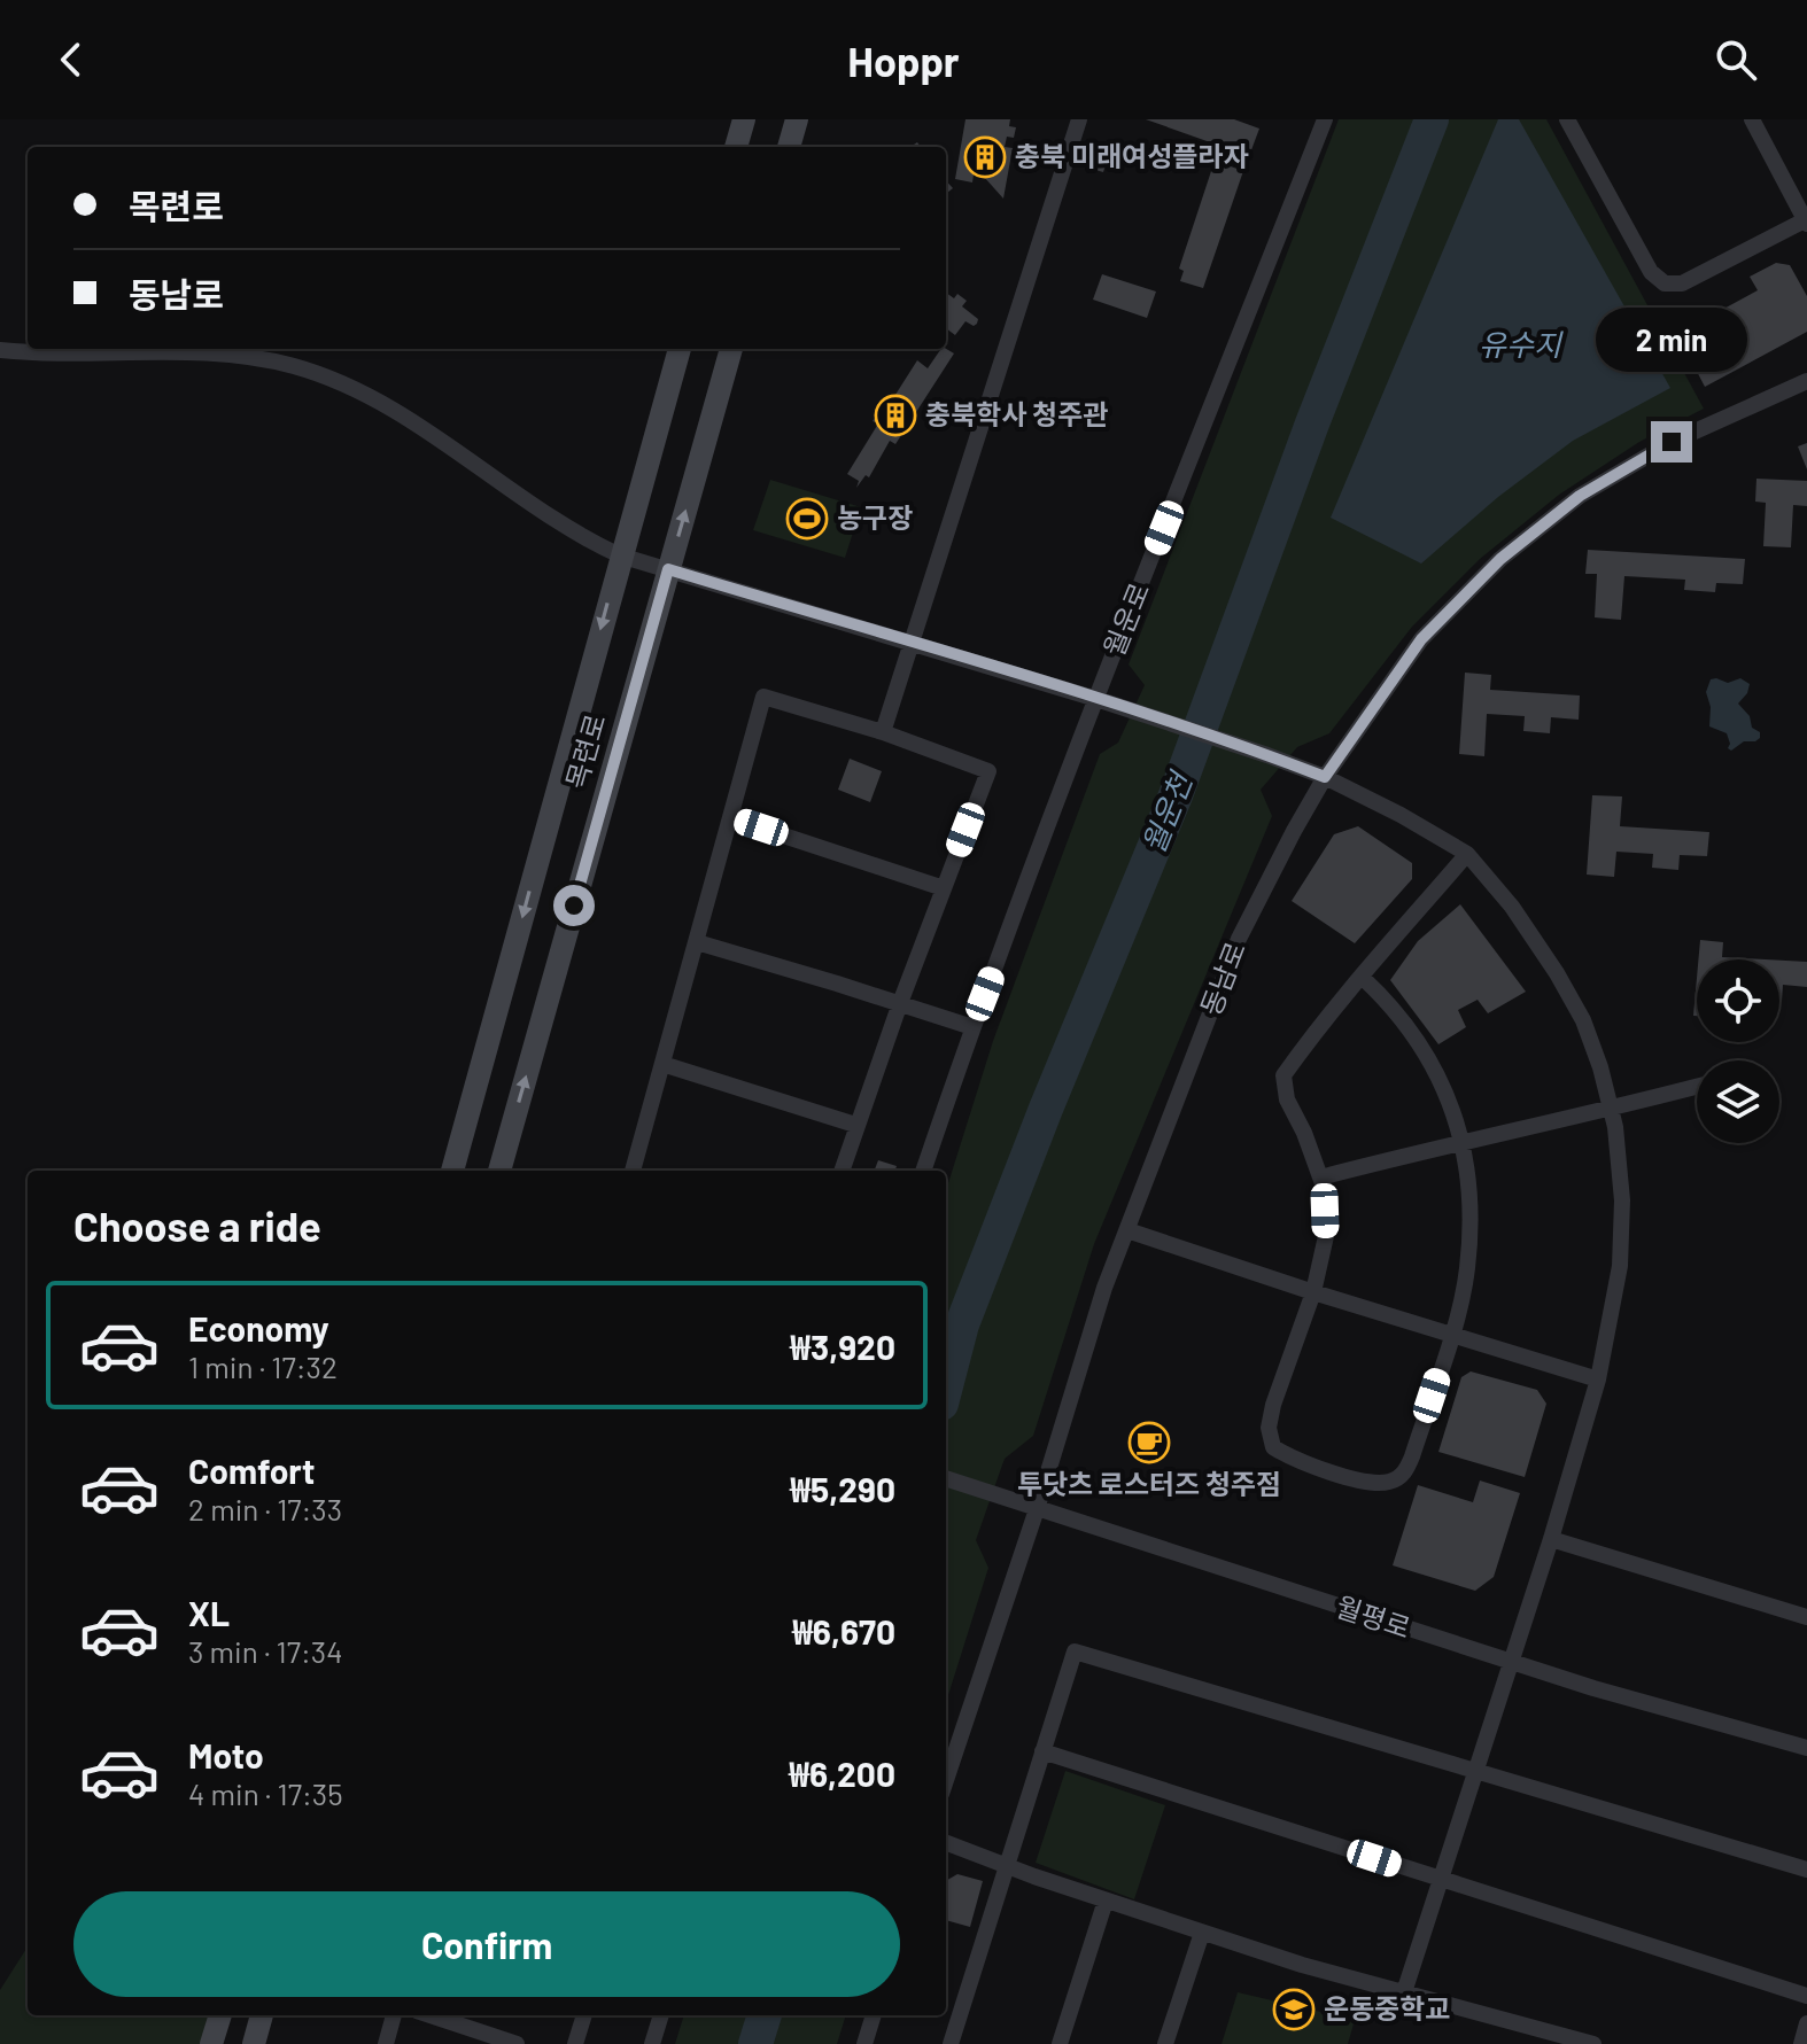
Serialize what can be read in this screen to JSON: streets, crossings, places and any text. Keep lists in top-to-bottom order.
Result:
{
  "streets": {
    "street": [
      "월운로",
      "목련로",
      "동남로",
      "월평로"
    ]
  },
  "crossings": [
    ["동남로", "월평로"]
  ],
  "water": ["유수지", "월운천"],
  "places": {
    "building": ["충북 미래여성플라자", "충북학사 청주관"],
    "sports": ["농구장"],
    "cafe": ["투닷츠 로스터즈 청주점"],
    "school or university": ["운동중학교"]
  },
  "page": {
    "header": "Hoppr",
    "banner": ["목련로", "동남로"],
    "bubble": "2 min",
    "heading": "Choose a ride",
    "list": [
      {
        "name": "Economy",
        "note": "1 min · 17:32",
        "value": "₩3,920"
      },
      {
        "name": "Comfort",
        "note": "2 min · 17:33",
        "value": "₩5,290"
      },
      {
        "name": "XL",
        "note": "3 min · 17:34",
        "value": "₩6,670"
      },
      {
        "name": "Moto",
        "note": "4 min · 17:35",
        "value": "₩6,200"
      }
    ],
    "buttons": "Confirm"
  }
}
